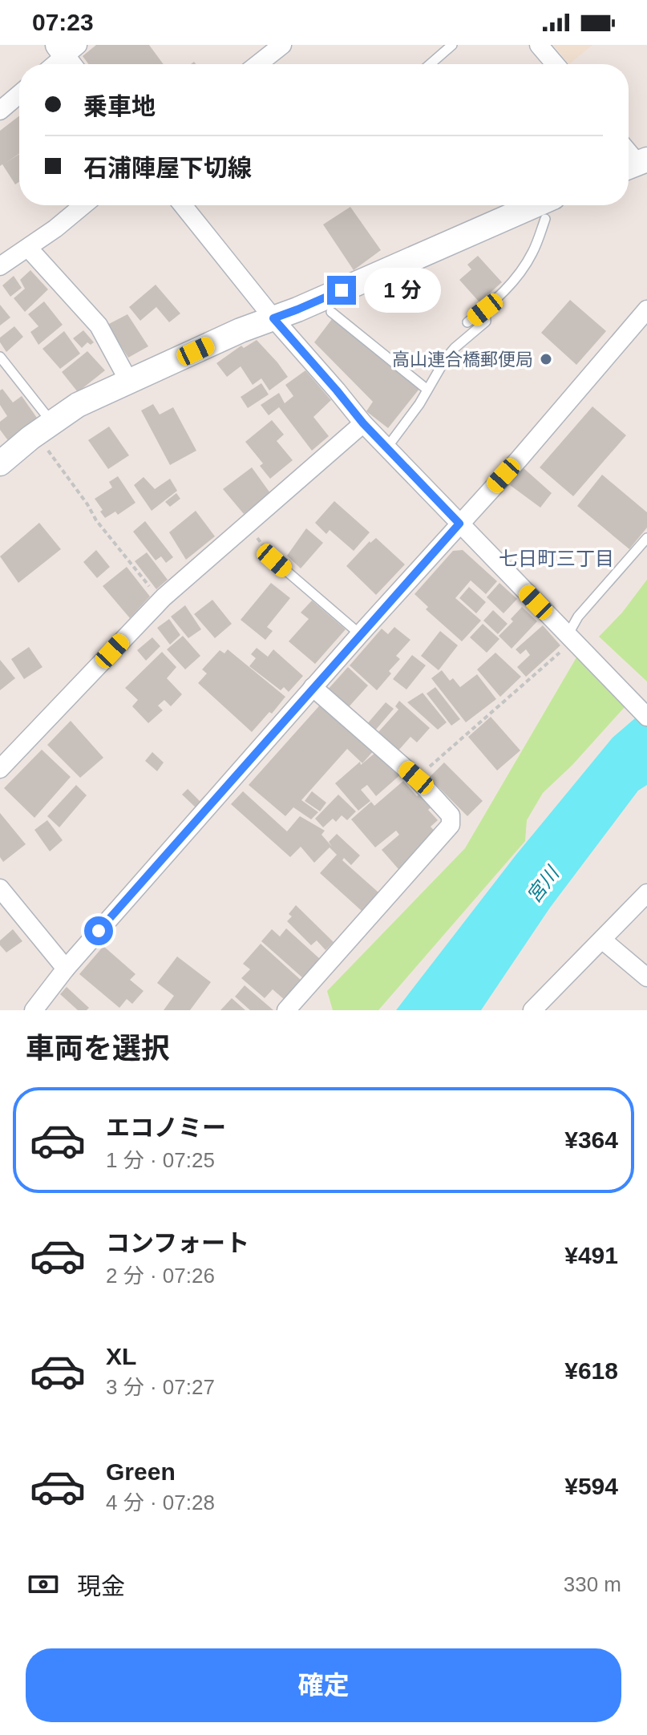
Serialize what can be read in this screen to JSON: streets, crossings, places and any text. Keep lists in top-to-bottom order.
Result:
{
  "districts": ["七日町三丁目"],
  "water": ["宮川"],
  "places": ["高山連合橋郵便局"],
  "page": {
    "status": "07:23",
    "banner": ["乗車地", "石浦陣屋下切線"],
    "bubble": "1 分",
    "heading": "車両を選択",
    "list": [
      {
        "name": "エコノミー",
        "note": "1 分 · 07:25",
        "value": "¥364"
      },
      {
        "name": "コンフォート",
        "note": "2 分 · 07:26",
        "value": "¥491"
      },
      {
        "name": "XL",
        "note": "3 分 · 07:27",
        "value": "¥618"
      },
      {
        "name": "Green",
        "note": "4 分 · 07:28",
        "value": "¥594"
      }
    ],
    "pay": ["現金", "330 m"],
    "buttons": "確定"
  }
}
